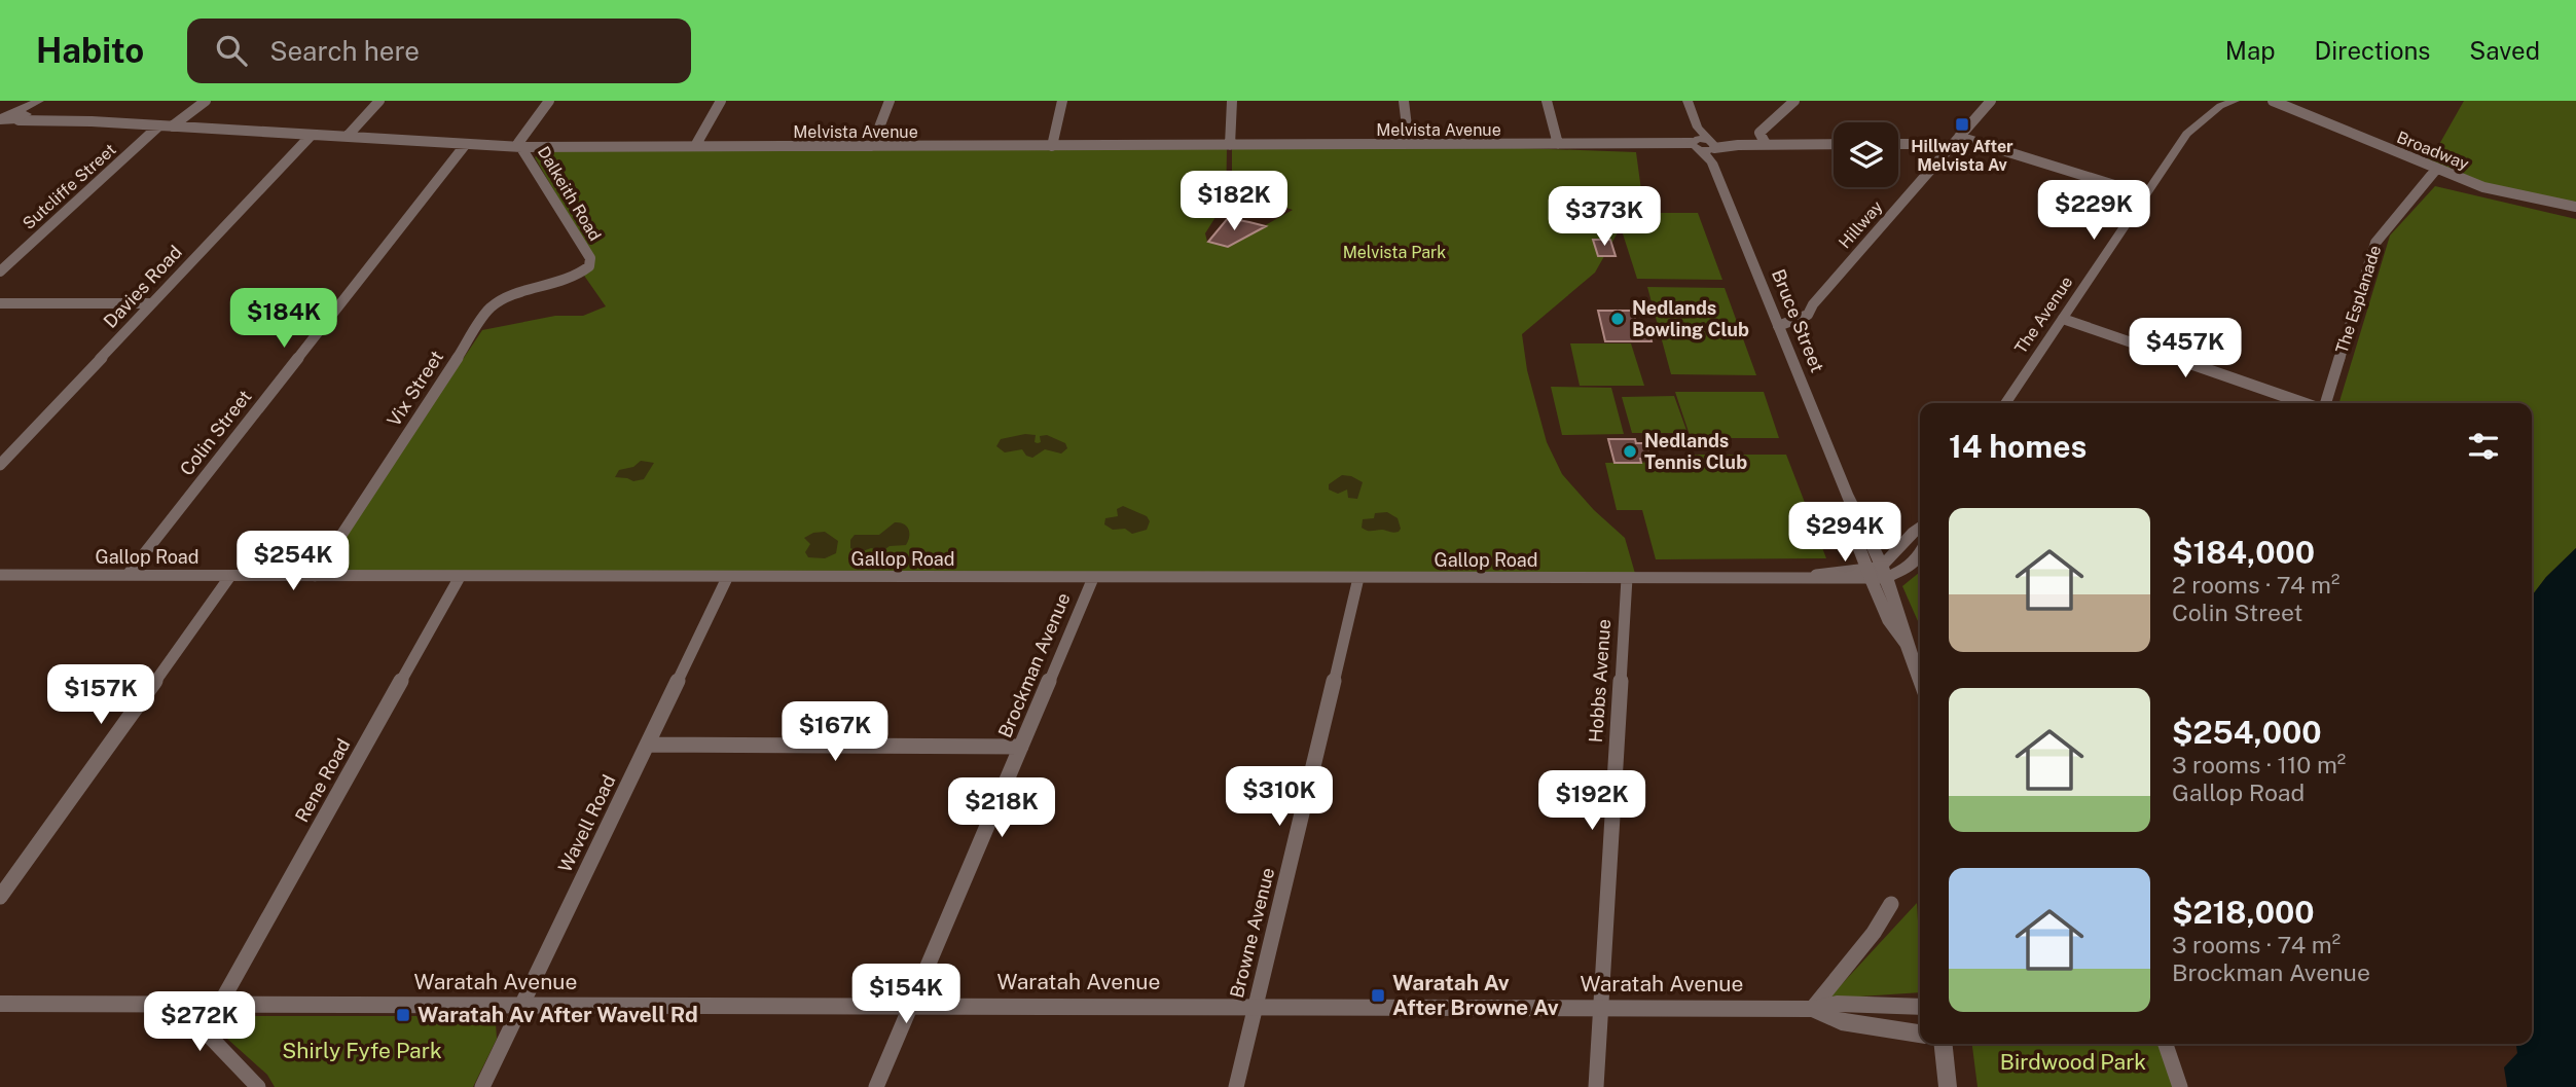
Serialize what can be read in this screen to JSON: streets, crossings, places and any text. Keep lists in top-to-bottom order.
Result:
{
  "streets": {
    "street": [
      "Melvista Avenue",
      "Broadway",
      "Sutcliffe Street",
      "Dalkeith Road",
      "Hillway",
      "Davies Road",
      "The Esplanade",
      "The Avenue",
      "Bruce Street",
      "Vix Street",
      "Colin Street",
      "Gallop Road",
      "Brockman Avenue",
      "Hobbs Avenue",
      "Rene Road",
      "Wavell Road",
      "Browne Avenue",
      "Waratah Avenue"
    ]
  },
  "crossings": [
    ["Melvista Avenue", "Sutcliffe Street"],
    ["Melvista Avenue", "Dalkeith Road"],
    ["Melvista Avenue", "Davies Road"],
    ["Melvista Avenue", "Bruce Street"],
    ["Melvista Avenue", "Colin Street"],
    ["Broadway", "The Esplanade"],
    ["Dalkeith Road", "Vix Street"],
    ["Hillway", "Bruce Street"],
    ["Bruce Street", "Gallop Road"],
    ["Vix Street", "Gallop Road"],
    ["Colin Street", "Gallop Road"],
    ["Gallop Road", "Brockman Avenue"],
    ["Gallop Road", "Hobbs Avenue"],
    ["Gallop Road", "Rene Road"],
    ["Gallop Road", "Wavell Road"],
    ["Gallop Road", "Browne Avenue"],
    ["Brockman Avenue", "Waratah Avenue"],
    ["Hobbs Avenue", "Waratah Avenue"],
    ["Rene Road", "Waratah Avenue"],
    ["Wavell Road", "Waratah Avenue"],
    ["Browne Avenue", "Waratah Avenue"]
  ],
  "parks": ["Melvista Park", "Shirly Fyfe Park", "Birdwood Park"],
  "places": {
    "transit": ["Hillway After Melvista Av", "Waratah Av After Browne Av", "Waratah Av After Wavell Rd"],
    "other": ["Nedlands Bowling Club", "Nedlands Tennis Club"]
  },
  "page": {
    "header": "Habito",
    "search": "Search here",
    "nav": ["Map", "Directions", "Saved"],
    "price": [
      "$182K",
      "$229K",
      "$373K",
      "$184K",
      "$457K",
      "$294K",
      "$254K",
      "$157K",
      "$167K",
      "$310K",
      "$192K",
      "$218K",
      "$154K",
      "$272K"
    ],
    "heading": "14 homes",
    "list": [
      {
        "name": "$184,000",
        "note": "2 rooms · 74 m² · Colin Street"
      },
      {
        "name": "$254,000",
        "note": "3 rooms · 110 m² · Gallop Road"
      },
      {
        "name": "$218,000",
        "note": "3 rooms · 74 m² · Brockman Avenue"
      }
    ]
  }
}
